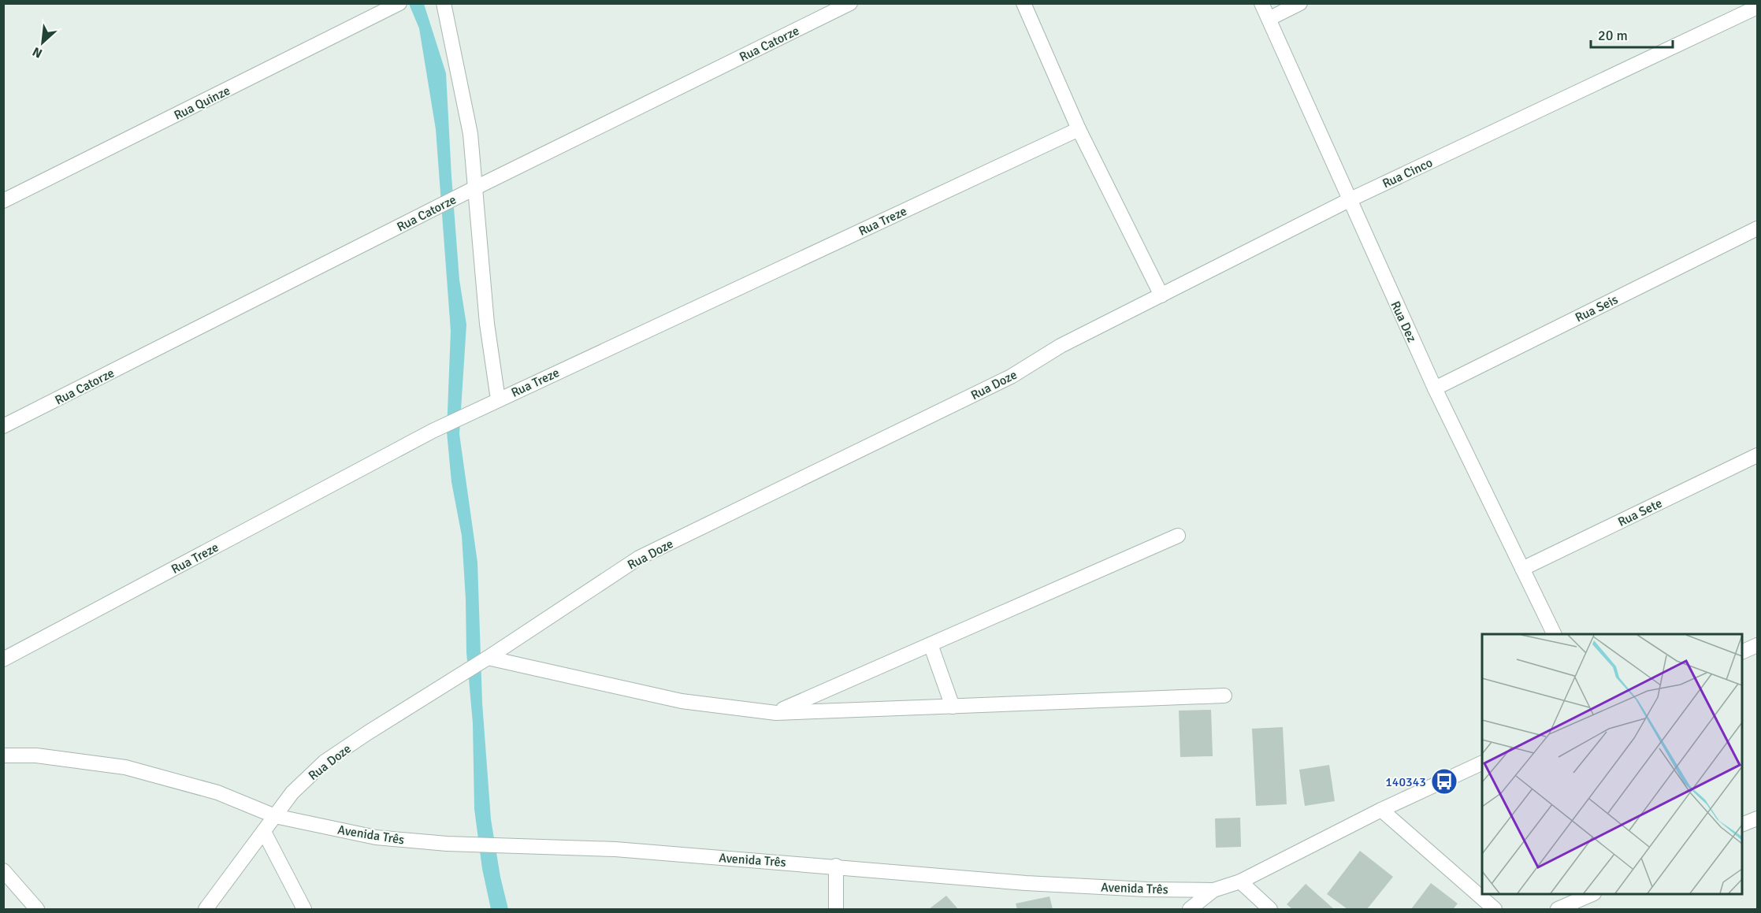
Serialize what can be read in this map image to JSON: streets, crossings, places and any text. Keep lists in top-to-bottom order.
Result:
{
  "streets": {
    "street": [
      "Rua Catorze",
      "Rua Quinze",
      "Rua Cinco",
      "Rua Treze",
      "Rua Seis",
      "Rua Dez",
      "Rua Doze",
      "Rua Sete",
      "Avenida Três"
    ]
  },
  "crossings": [
    ["Rua Cinco", "Rua Dez"],
    ["Rua Cinco", "Rua Doze"],
    ["Rua Seis", "Rua Dez"],
    ["Rua Dez", "Rua Sete"],
    ["Rua Doze", "Avenida Três"]
  ],
  "places": {
    "bus stop": ["140343"]
  },
  "scale_bar": "20 m",
  "north": "bottom left"
}
